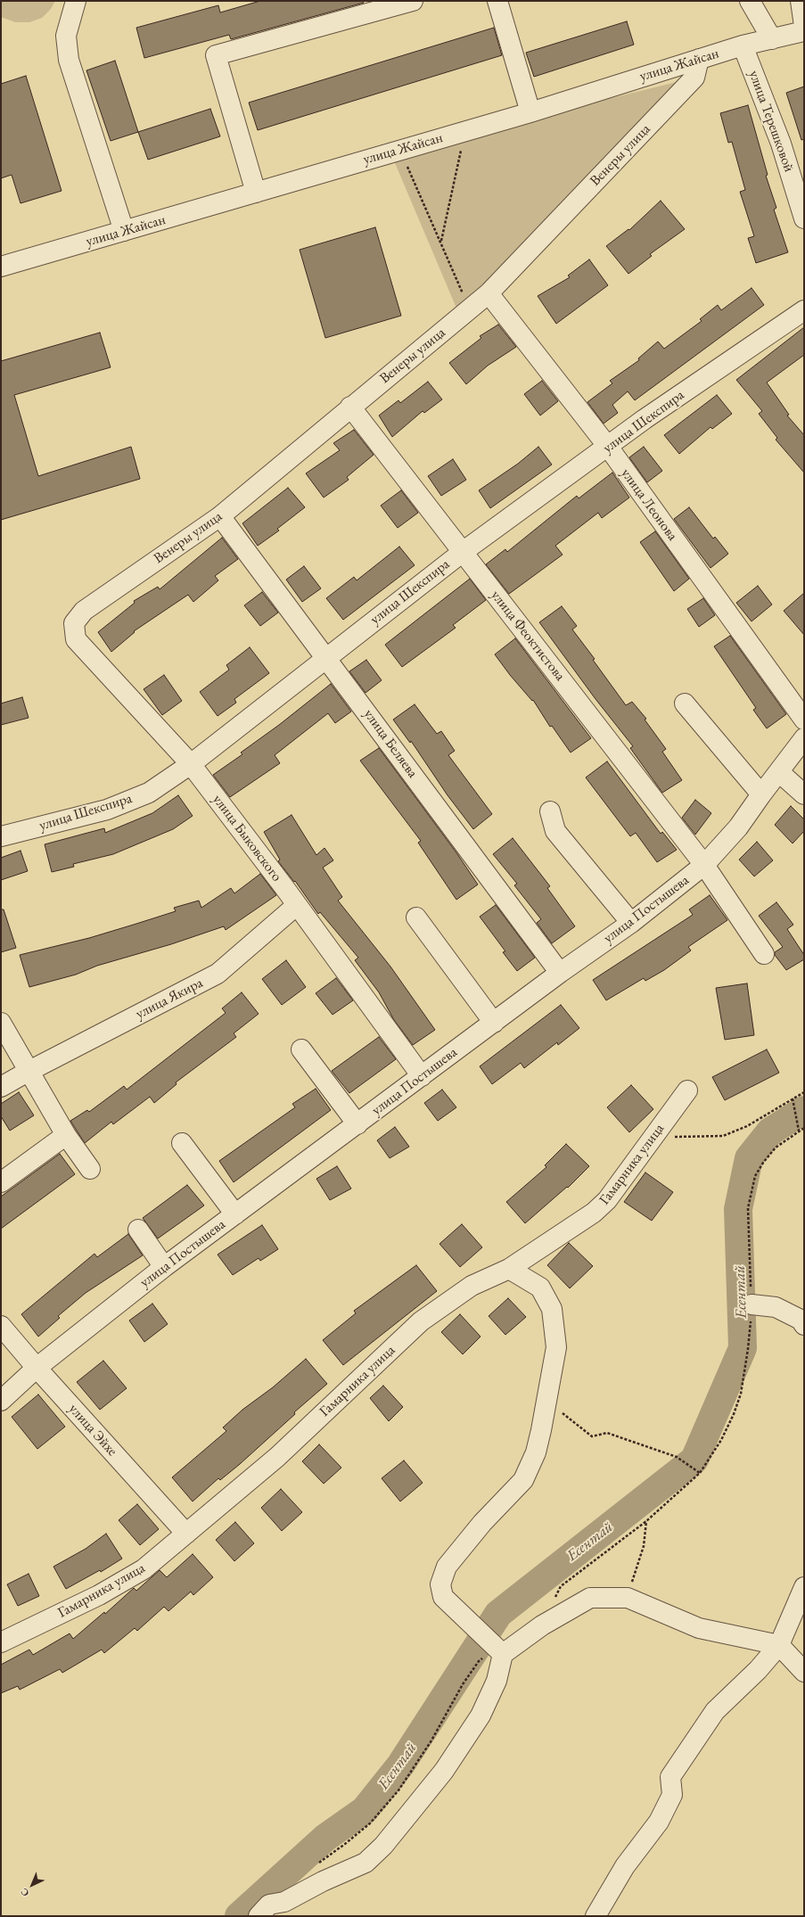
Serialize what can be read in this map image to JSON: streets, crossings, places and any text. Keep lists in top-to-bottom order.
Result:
{
  "streets": {
    "street": [
      "улица Жайсан",
      "улица Терешковой",
      "Венеры улица",
      "улица Шекспира",
      "улица Леонова",
      "улица Феоктистова",
      "улица Беляева",
      "улица Быковского",
      "улица Постышева",
      "улица Якира",
      "Гамарника улица",
      "улица Эйхе"
    ]
  },
  "crossings": [
    ["улица Жайсан", "улица Терешковой"],
    ["улица Жайсан", "Венеры улица"],
    ["Венеры улица", "улица Леонова"],
    ["Венеры улица", "улица Феоктистова"],
    ["Венеры улица", "улица Беляева"],
    ["Венеры улица", "улица Быковского"],
    ["улица Шекспира", "улица Леонова"],
    ["улица Шекспира", "улица Феоктистова"],
    ["улица Шекспира", "улица Беляева"],
    ["улица Шекспира", "улица Быковского"],
    ["улица Феоктистова", "улица Постышева"],
    ["улица Беляева", "улица Постышева"],
    ["улица Быковского", "улица Постышева"],
    ["улица Быковского", "улица Якира"],
    ["улица Постышева", "улица Эйхе"],
    ["Гамарника улица", "улица Эйхе"]
  ],
  "water": ["Есентай"],
  "north": "bottom left"
}
